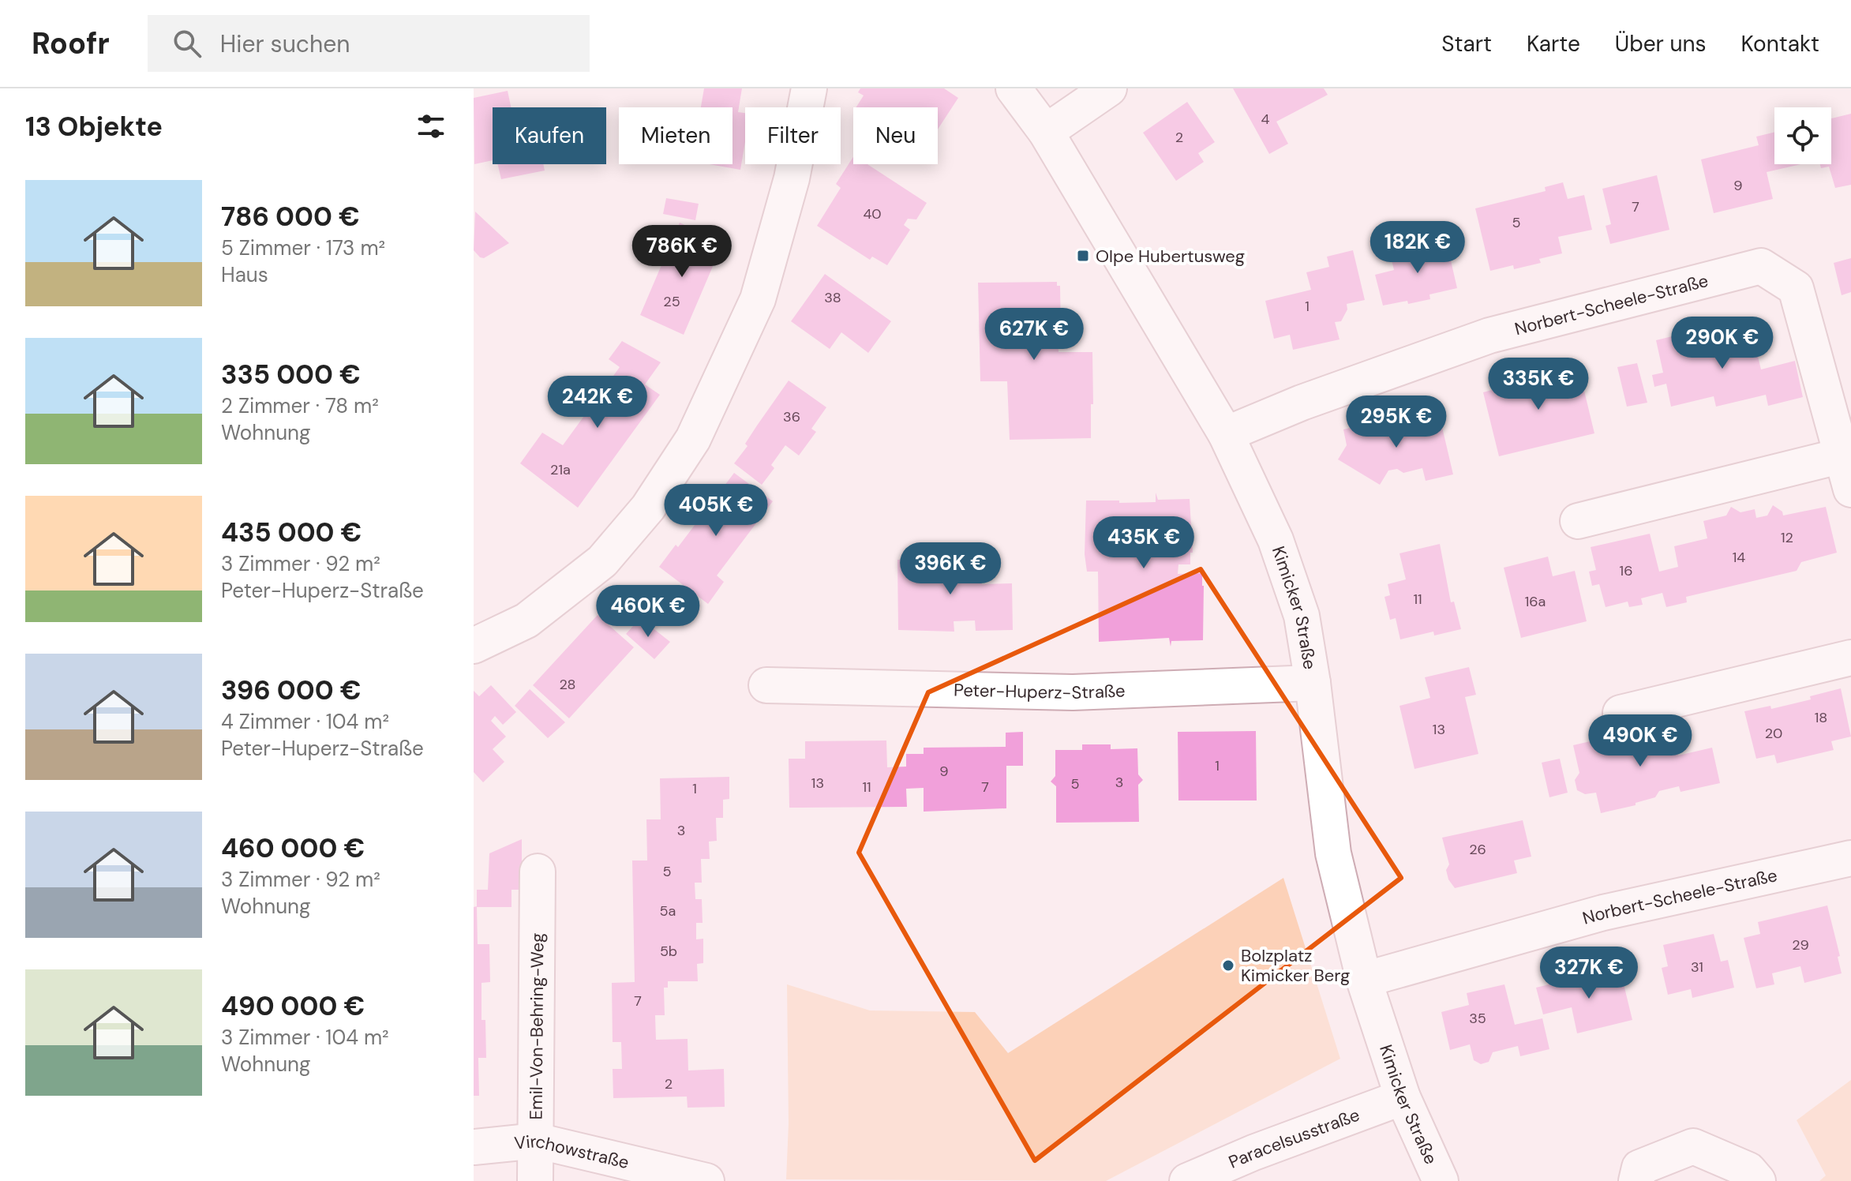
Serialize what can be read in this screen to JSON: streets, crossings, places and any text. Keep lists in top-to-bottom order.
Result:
{
  "streets": {
    "street": [
      "Norbert-Scheele-Straße",
      "Kimicker Straße",
      "Peter-Huperz-Straße",
      "Emil-Von-Behring-Weg",
      "Paracelsusstraße",
      "Virchowstraße"
    ]
  },
  "crossings": [
    ["Norbert-Scheele-Straße", "Kimicker Straße"],
    ["Kimicker Straße", "Peter-Huperz-Straße"],
    ["Kimicker Straße", "Paracelsusstraße"],
    ["Emil-Von-Behring-Weg", "Virchowstraße"]
  ],
  "places": {
    "transit": ["Olpe Hubertusweg"],
    "other": ["Bolzplatz Kimicker Berg"]
  },
  "house_numbers": [
    "4",
    "2",
    "9",
    "7",
    "40",
    "5",
    "38",
    "25",
    "1",
    "36",
    "21a",
    "12",
    "14",
    "16",
    "11",
    "16a",
    "28",
    "18",
    "13",
    "20",
    "1",
    "9",
    "3",
    "13",
    "5",
    "11",
    "7",
    "1",
    "3",
    "26",
    "5",
    "5a",
    "29",
    "5b",
    "31",
    "7",
    "35",
    "2"
  ],
  "page": {
    "header": "Roofr",
    "search": "Hier suchen",
    "nav": [
      "Start",
      "Karte",
      "Über uns",
      "Kontakt"
    ],
    "heading": "13 Objekte",
    "chip": [
      "Kaufen",
      "Mieten",
      "Filter",
      "Neu"
    ],
    "list": [
      {
        "name": "786 000 €",
        "note": "5 Zimmer · 173 m² · Haus"
      },
      {
        "name": "335 000 €",
        "note": "2 Zimmer · 78 m² · Wohnung"
      },
      {
        "name": "435 000 €",
        "note": "3 Zimmer · 92 m² · Peter-Huperz-Straße"
      },
      {
        "name": "396 000 €",
        "note": "4 Zimmer · 104 m² · Peter-Huperz-Straße"
      },
      {
        "name": "460 000 €",
        "note": "3 Zimmer · 92 m² · Wohnung"
      },
      {
        "name": "490 000 €",
        "note": "3 Zimmer · 104 m² · Wohnung"
      }
    ],
    "price": [
      "182K €",
      "786K €",
      "627K €",
      "290K €",
      "335K €",
      "242K €",
      "295K €",
      "405K €",
      "435K €",
      "396K €",
      "460K €",
      "490K €",
      "327K €"
    ]
  }
}
